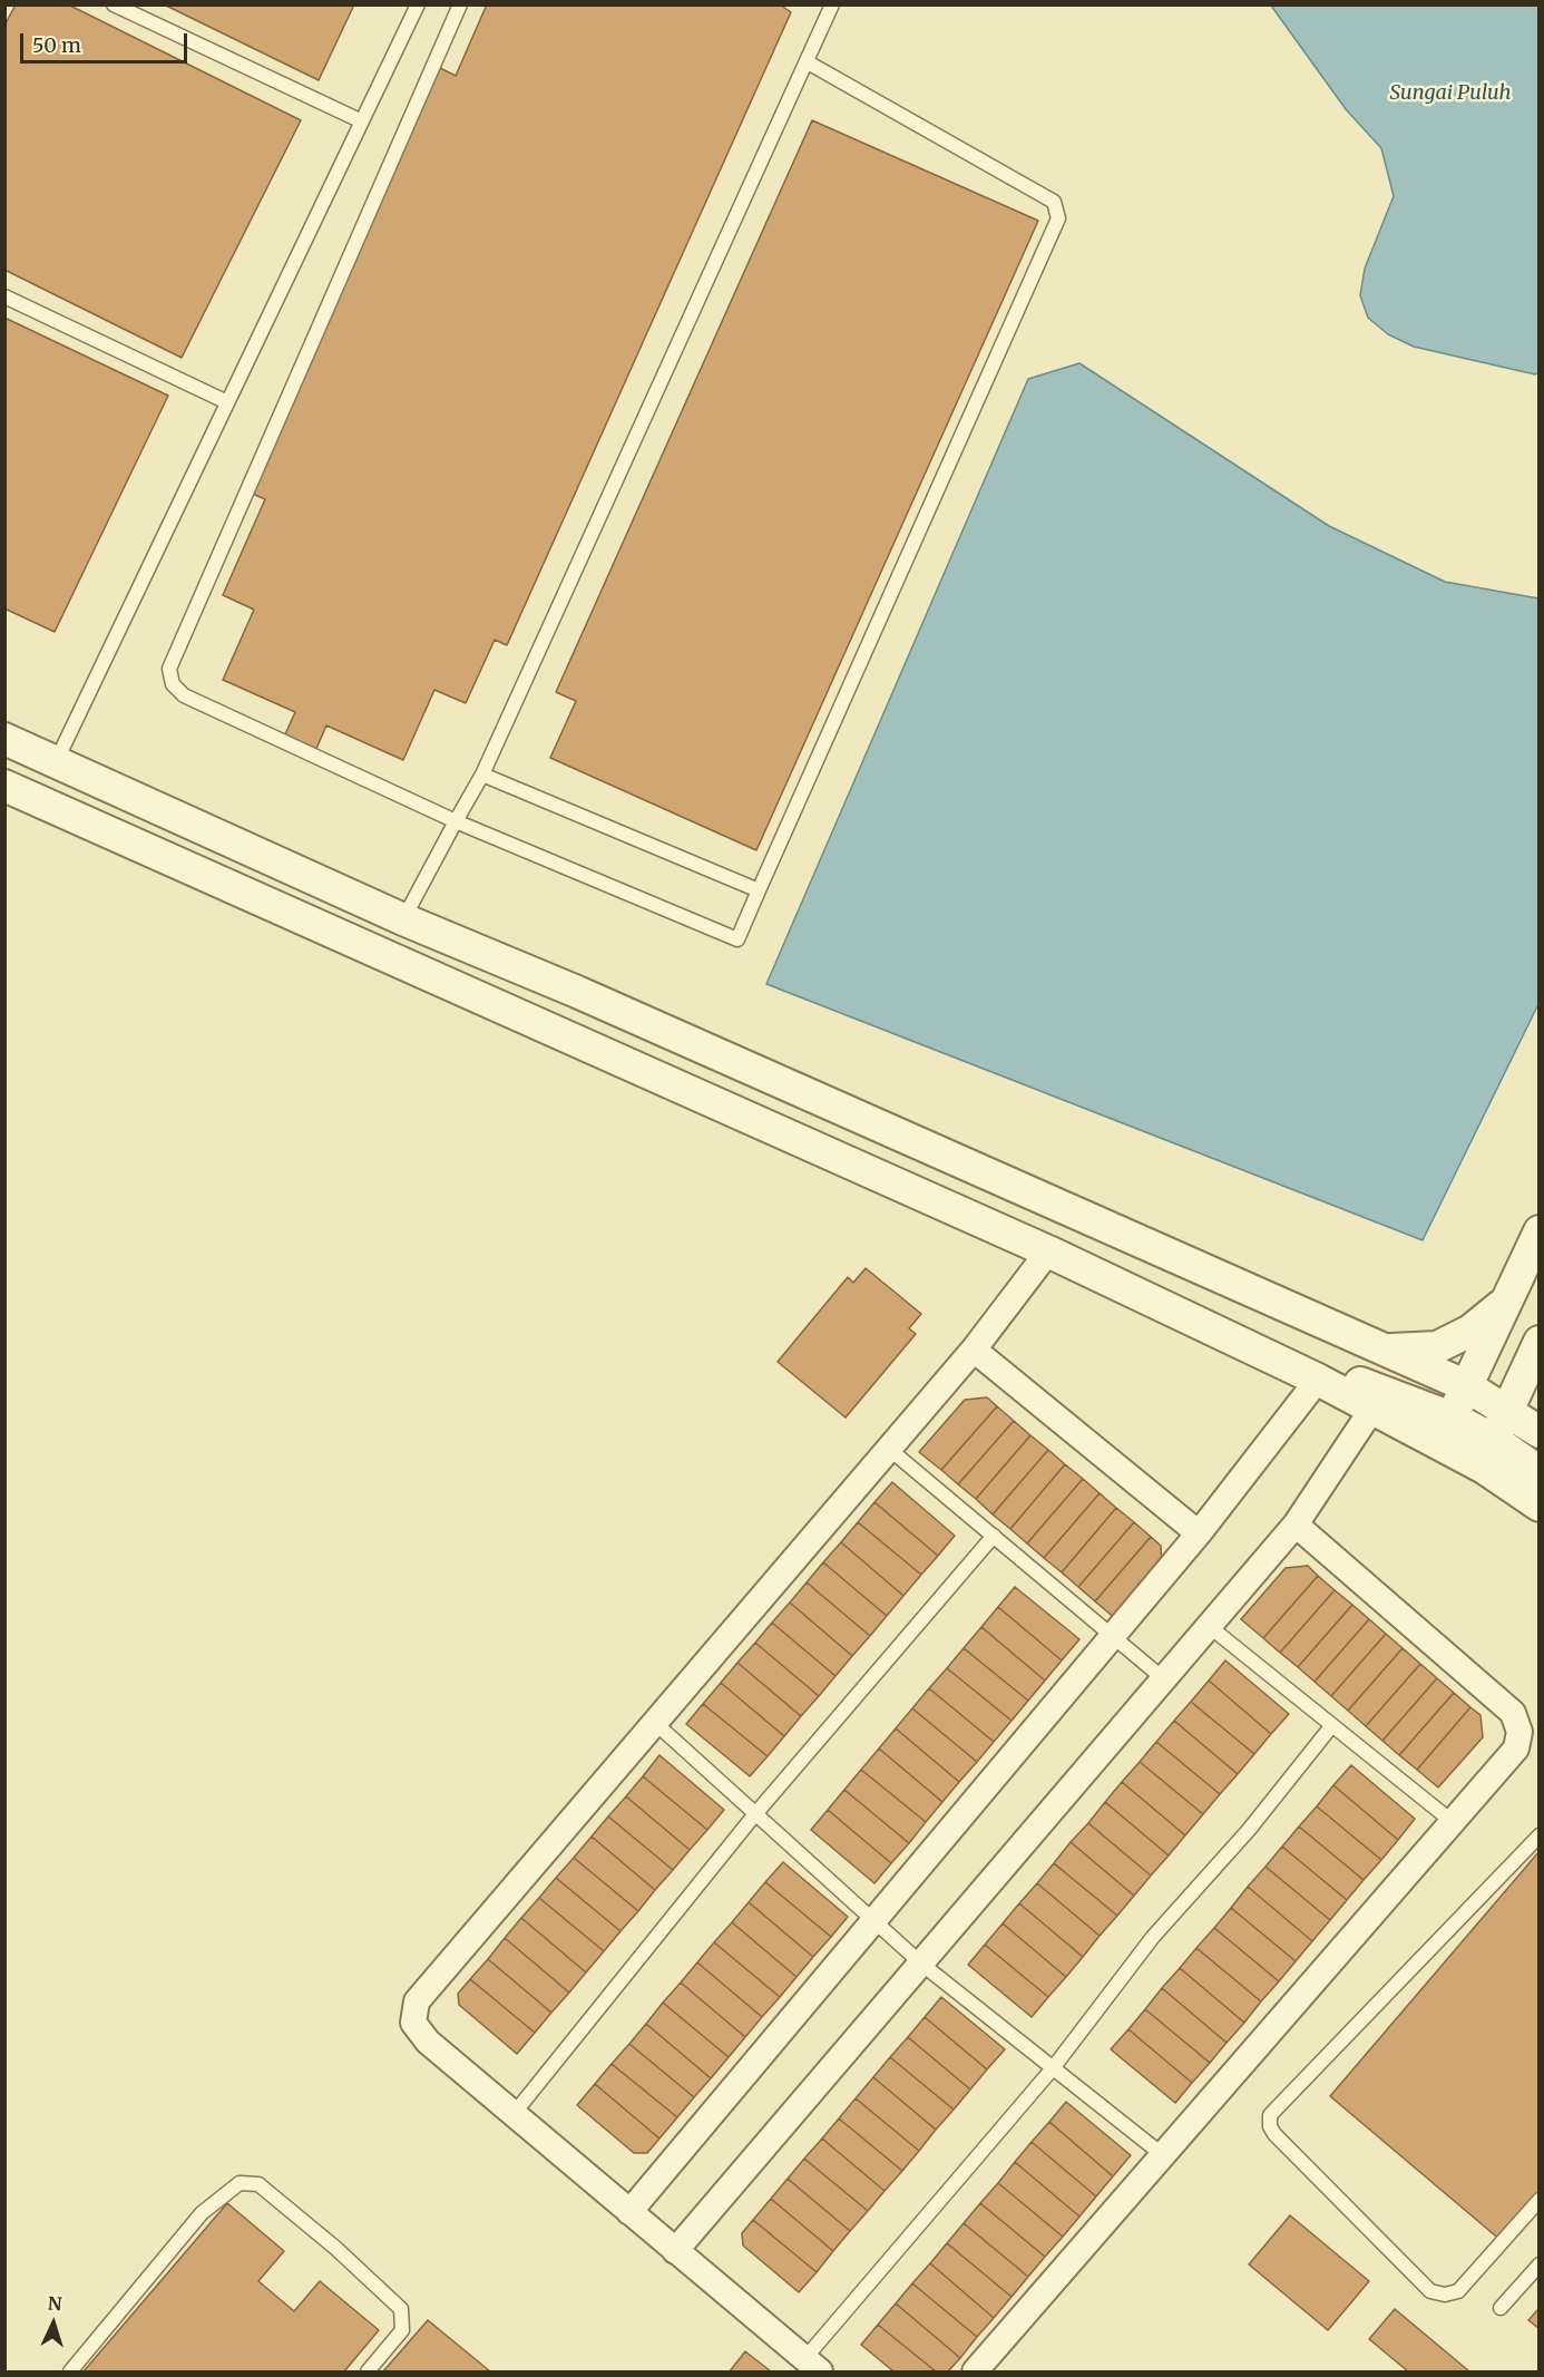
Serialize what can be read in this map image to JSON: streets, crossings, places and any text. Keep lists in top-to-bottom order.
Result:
{
  "water": ["Sungai Puluh"],
  "scale_bar": "50 m",
  "north": "top"
}
